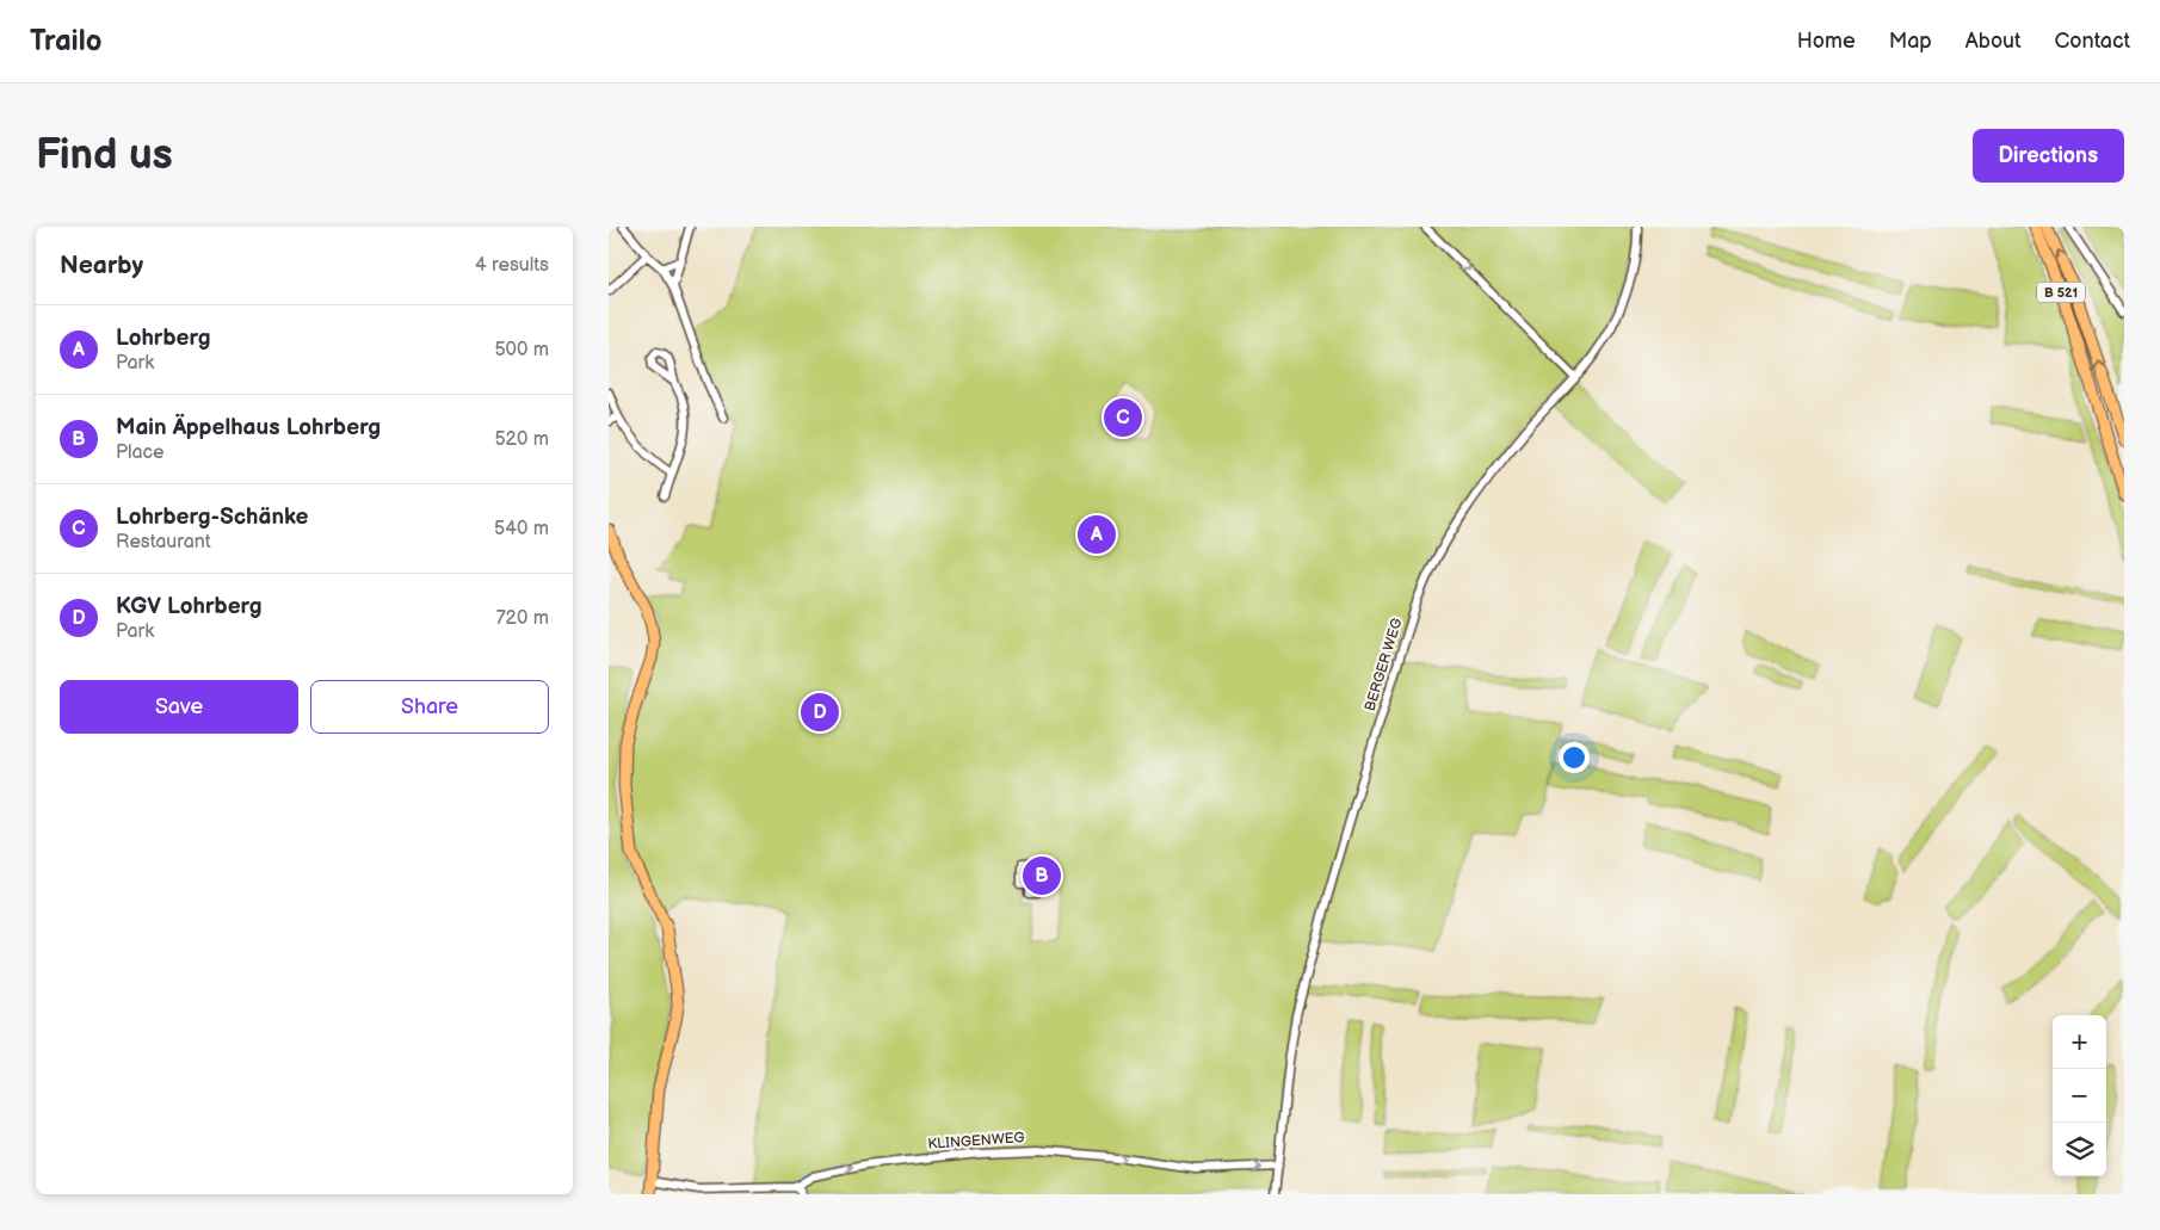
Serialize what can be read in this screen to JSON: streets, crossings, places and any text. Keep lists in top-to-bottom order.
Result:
{
  "streets": {
    "main road": ["B 521"],
    "street": ["BERGER WEG", "KLINGENWEG"]
  },
  "crossings": [
    ["BERGER WEG", "KLINGENWEG"]
  ],
  "one_way": ["KLINGENWEG"],
  "page": {
    "header": "Trailo",
    "nav": [
      "Home",
      "Map",
      "About",
      "Contact"
    ],
    "buttons": [
      "Directions",
      ["Save", "Share"]
    ],
    "title": "Find us",
    "heading": ["Nearby", "4 results"],
    "list": [
      {
        "mark": "A",
        "name": "Lohrberg",
        "note": "Park",
        "value": "500 m"
      },
      {
        "mark": "B",
        "name": "Main Äppelhaus Lohrberg",
        "note": "Place",
        "value": "520 m"
      },
      {
        "mark": "C",
        "name": "Lohrberg-Schänke",
        "note": "Restaurant",
        "value": "540 m"
      },
      {
        "mark": "D",
        "name": "KGV Lohrberg",
        "note": "Park",
        "value": "720 m"
      }
    ],
    "pins": [
      "C",
      "A",
      "D",
      "B"
    ],
    "map_buttons": ["+", "−"]
  }
}
